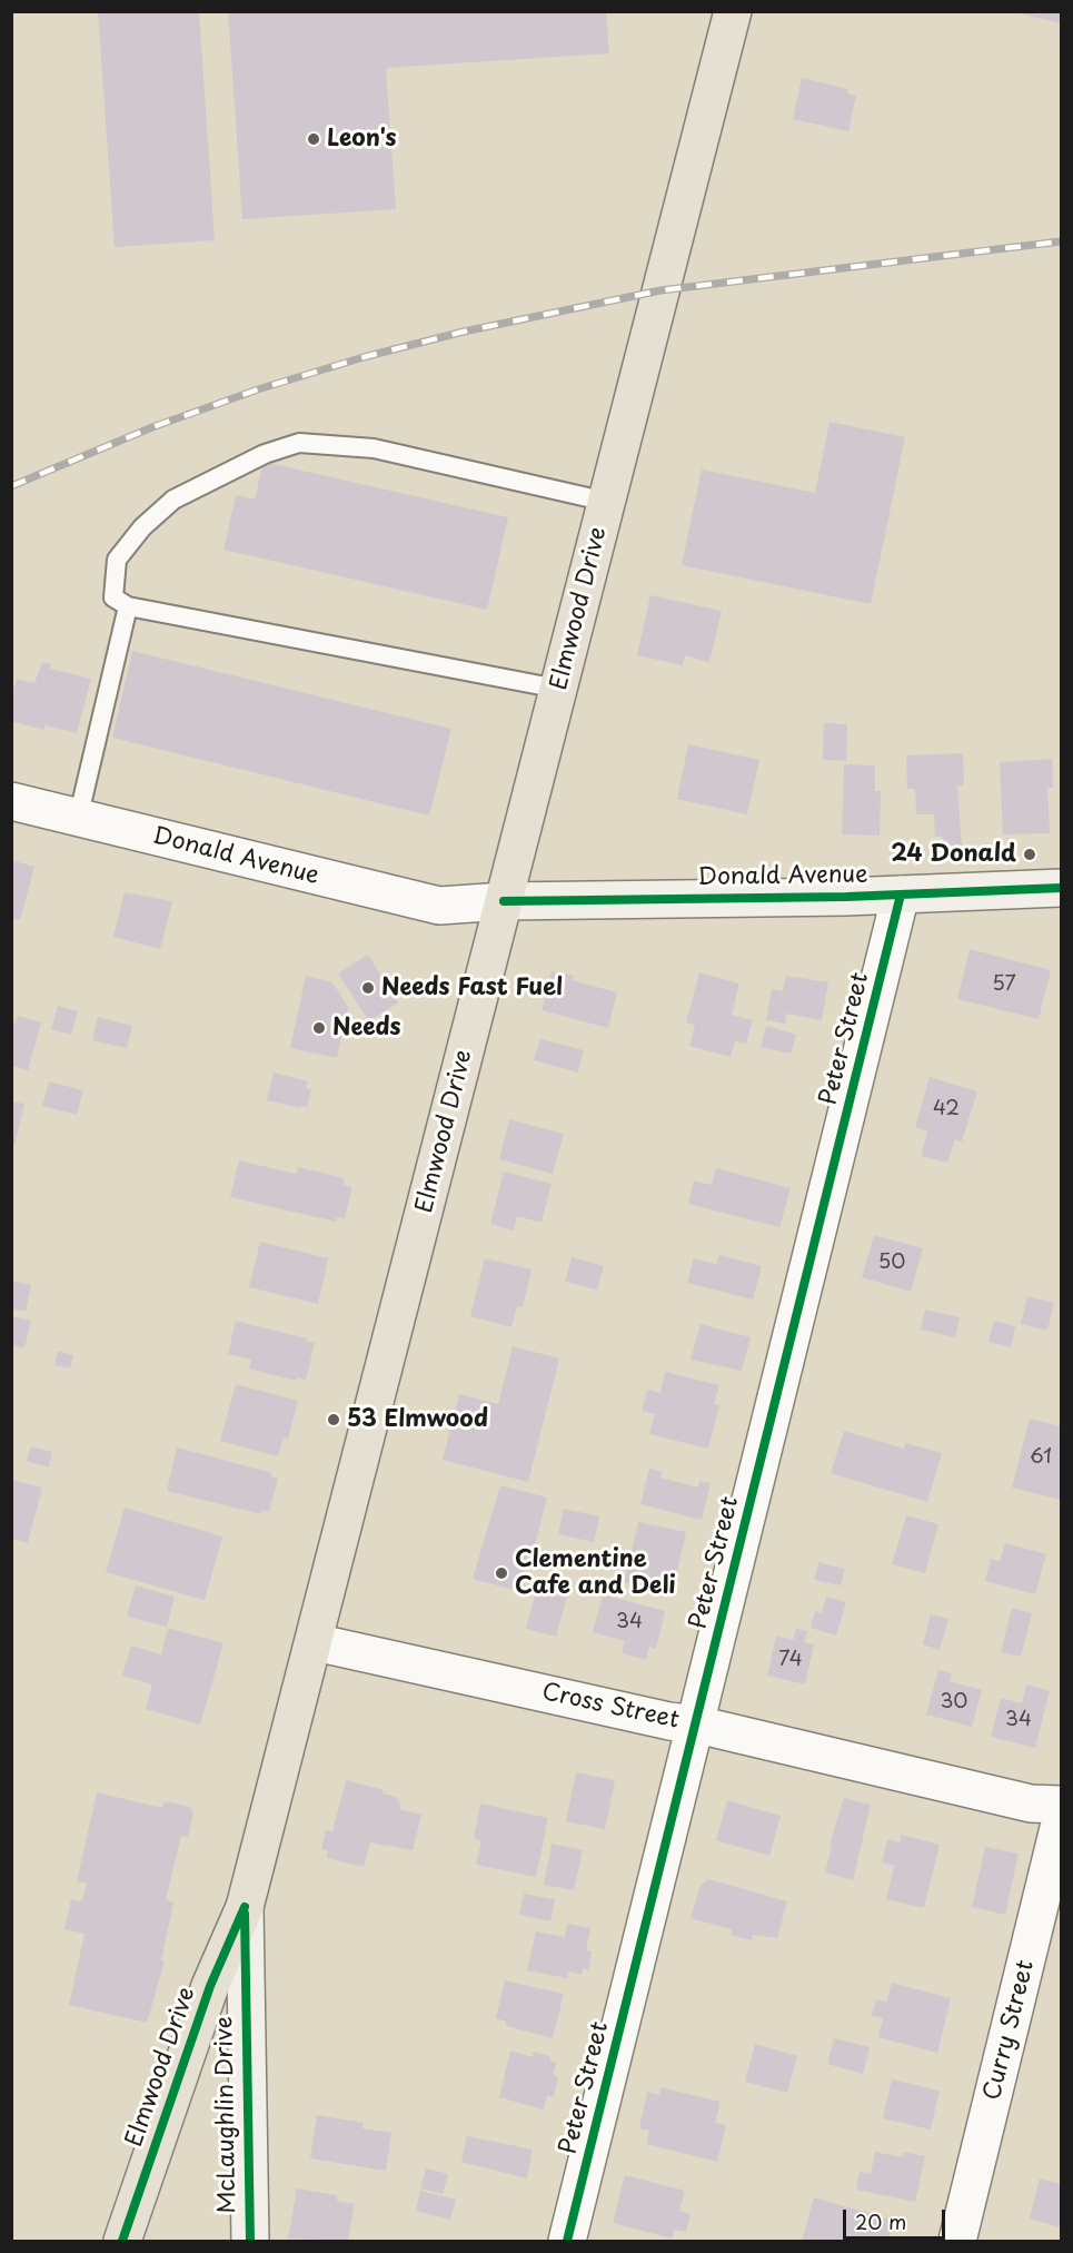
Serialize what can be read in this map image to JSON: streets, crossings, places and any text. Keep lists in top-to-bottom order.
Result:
{
  "streets": {
    "main road": ["Elmwood Drive"],
    "street": [
      "Donald Avenue",
      "Peter Street",
      "Cross Street",
      "Curry Street",
      "McLaughlin Drive"
    ]
  },
  "crossings": [
    ["Elmwood Drive", "Donald Avenue"],
    ["Elmwood Drive", "Cross Street"],
    ["Elmwood Drive", "McLaughlin Drive"],
    ["Donald Avenue", "Peter Street"],
    ["Peter Street", "Cross Street"]
  ],
  "places": [
    "Leon's",
    "24 Donald",
    "Needs Fast Fuel",
    "Needs",
    "53 Elmwood",
    "Clementine Cafe and Deli"
  ],
  "house_numbers": [
    "57",
    "42",
    "50",
    "61",
    "34",
    "74",
    "30",
    "34"
  ],
  "scale_bar": "20 m"
}
